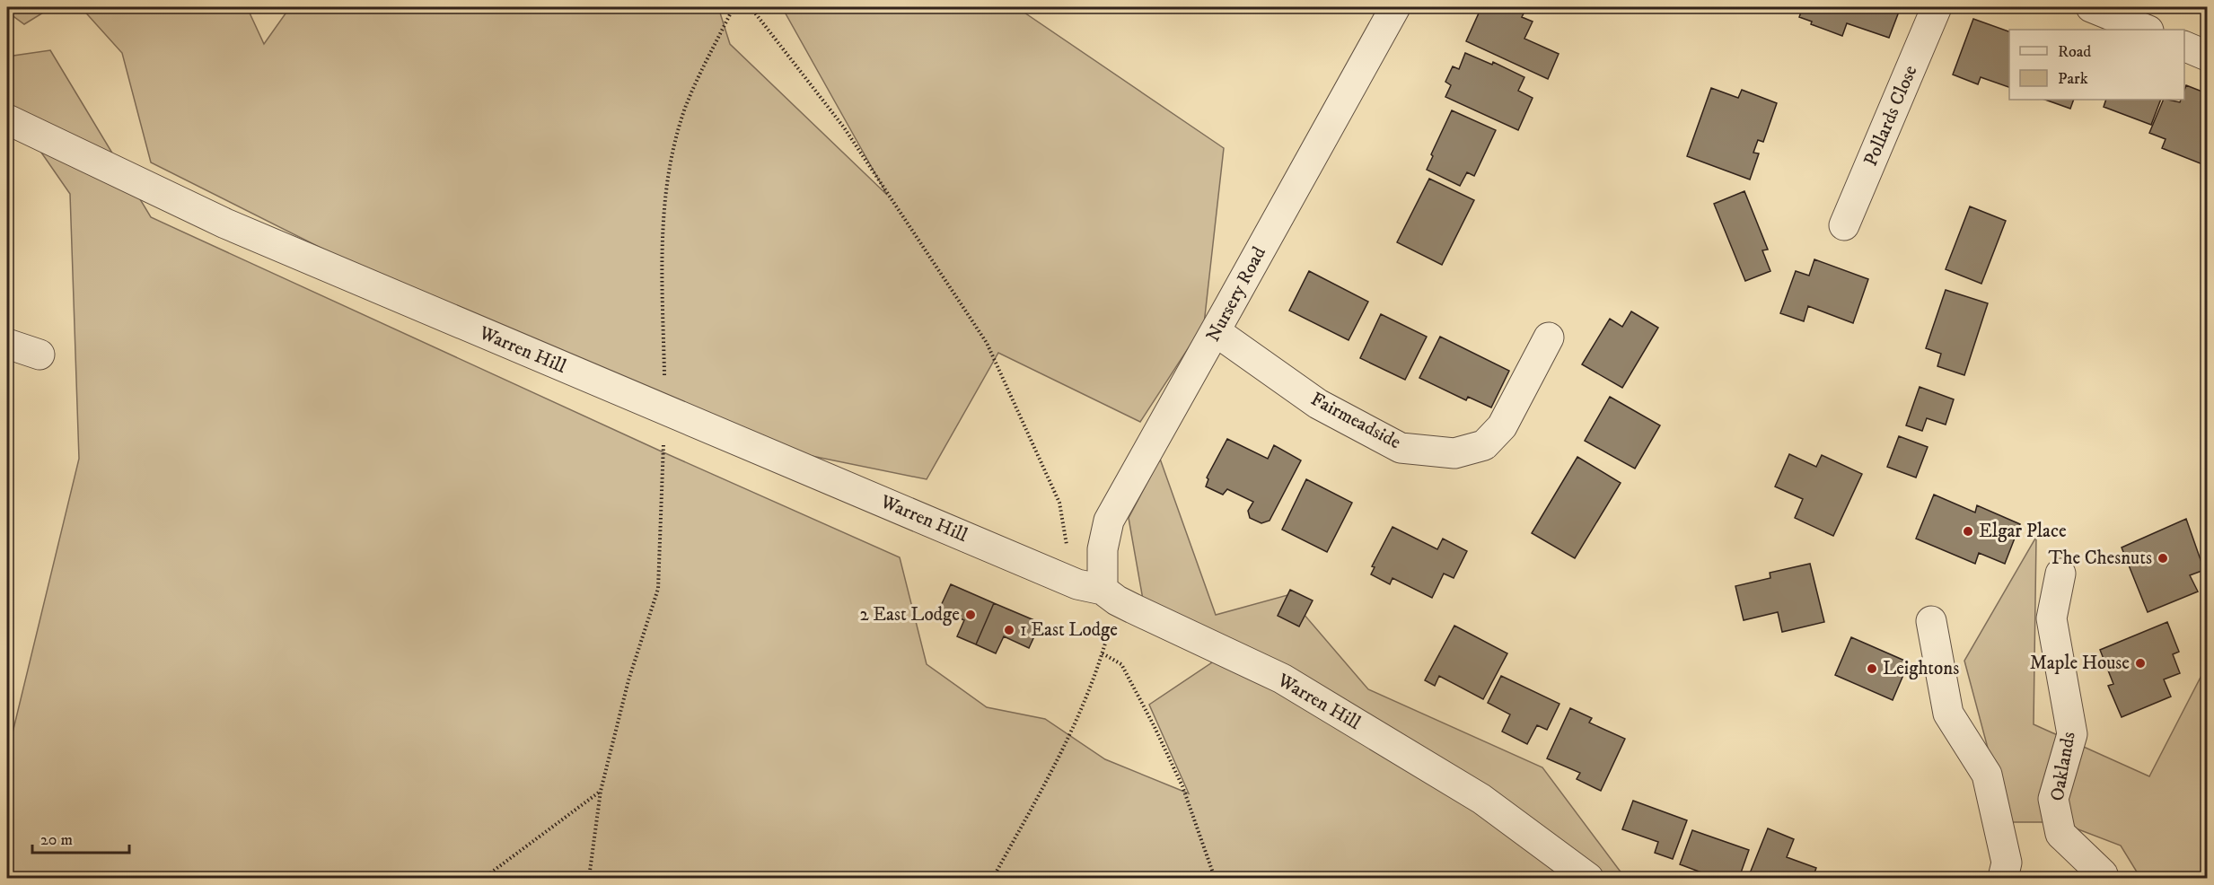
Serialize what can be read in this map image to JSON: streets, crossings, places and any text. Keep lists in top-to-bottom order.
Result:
{
  "streets": {
    "street": [
      "Pollards Close",
      "Nursery Road",
      "Warren Hill",
      "Fairmeadside",
      "Oaklands"
    ]
  },
  "crossings": [
    ["Nursery Road", "Warren Hill"],
    ["Nursery Road", "Fairmeadside"]
  ],
  "places": [
    "Elgar Place",
    "The Chesnuts",
    "2 East Lodge",
    "1 East Lodge",
    "Maple House",
    "Leightons"
  ],
  "legend": ["Road", "Park"],
  "scale_bar": "20 m"
}
